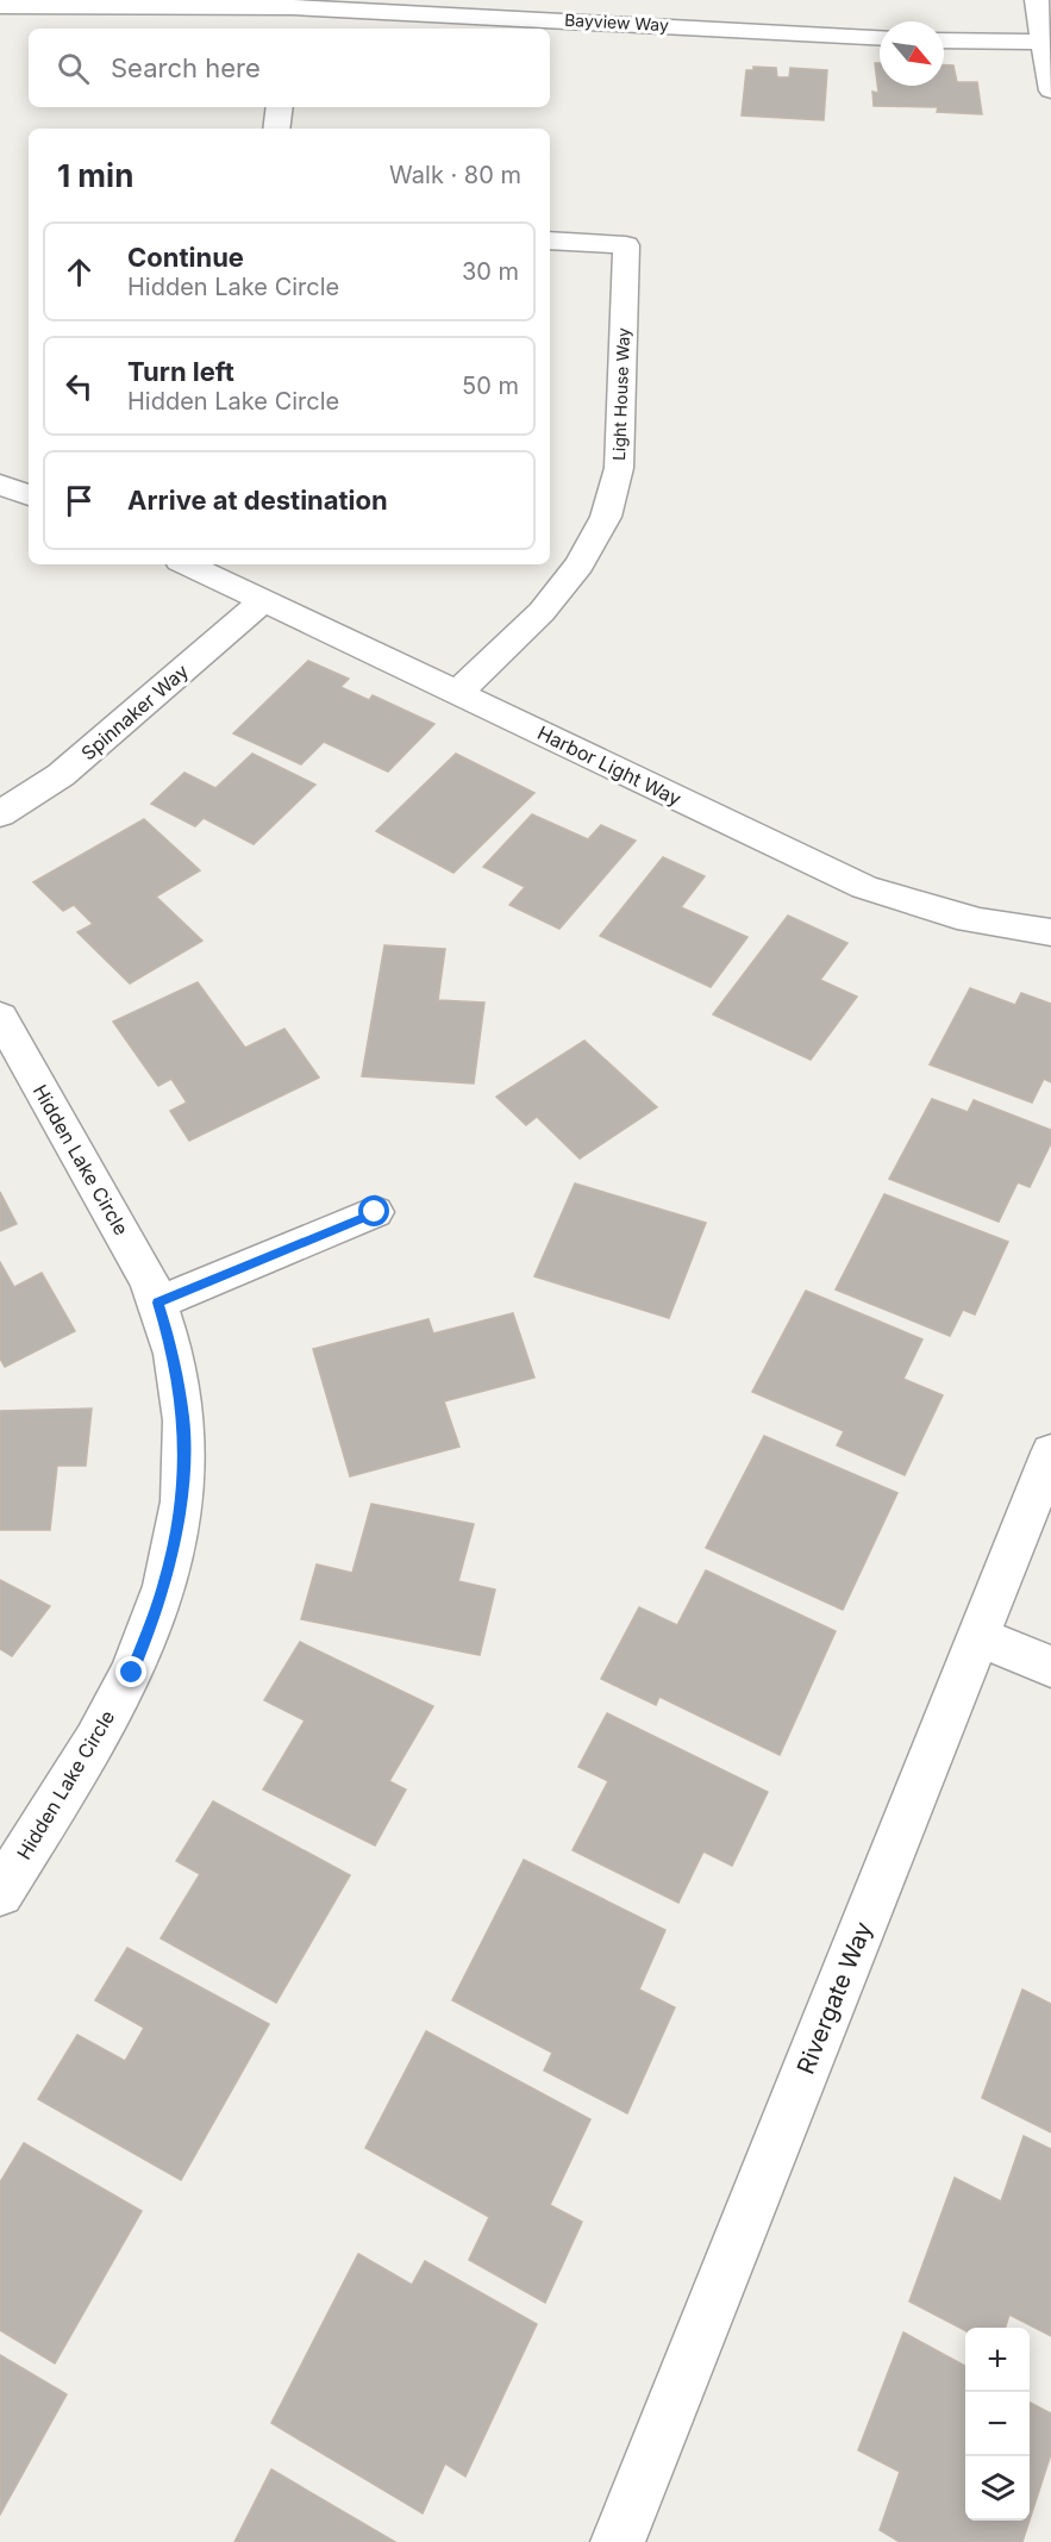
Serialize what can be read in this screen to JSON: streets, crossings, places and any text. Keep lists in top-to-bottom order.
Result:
{
  "streets": {
    "street": [
      "Bayview Way",
      "Light House Way",
      "Spinnaker Way",
      "Harbor Light Way",
      "Hidden Lake Circle",
      "Rivergate Way"
    ]
  },
  "crossings": [
    ["Light House Way", "Harbor Light Way"],
    ["Spinnaker Way", "Harbor Light Way"]
  ],
  "north": "bottom right",
  "page": {
    "search": "Search here",
    "heading": ["1 min", "Walk · 80 m"],
    "list": [
      ["Continue", "Hidden Lake Circle", "30 m"],
      ["Turn left", "Hidden Lake Circle", "50 m"],
      "Arrive at destination"
    ],
    "map_buttons": ["+", "−"]
  }
}
